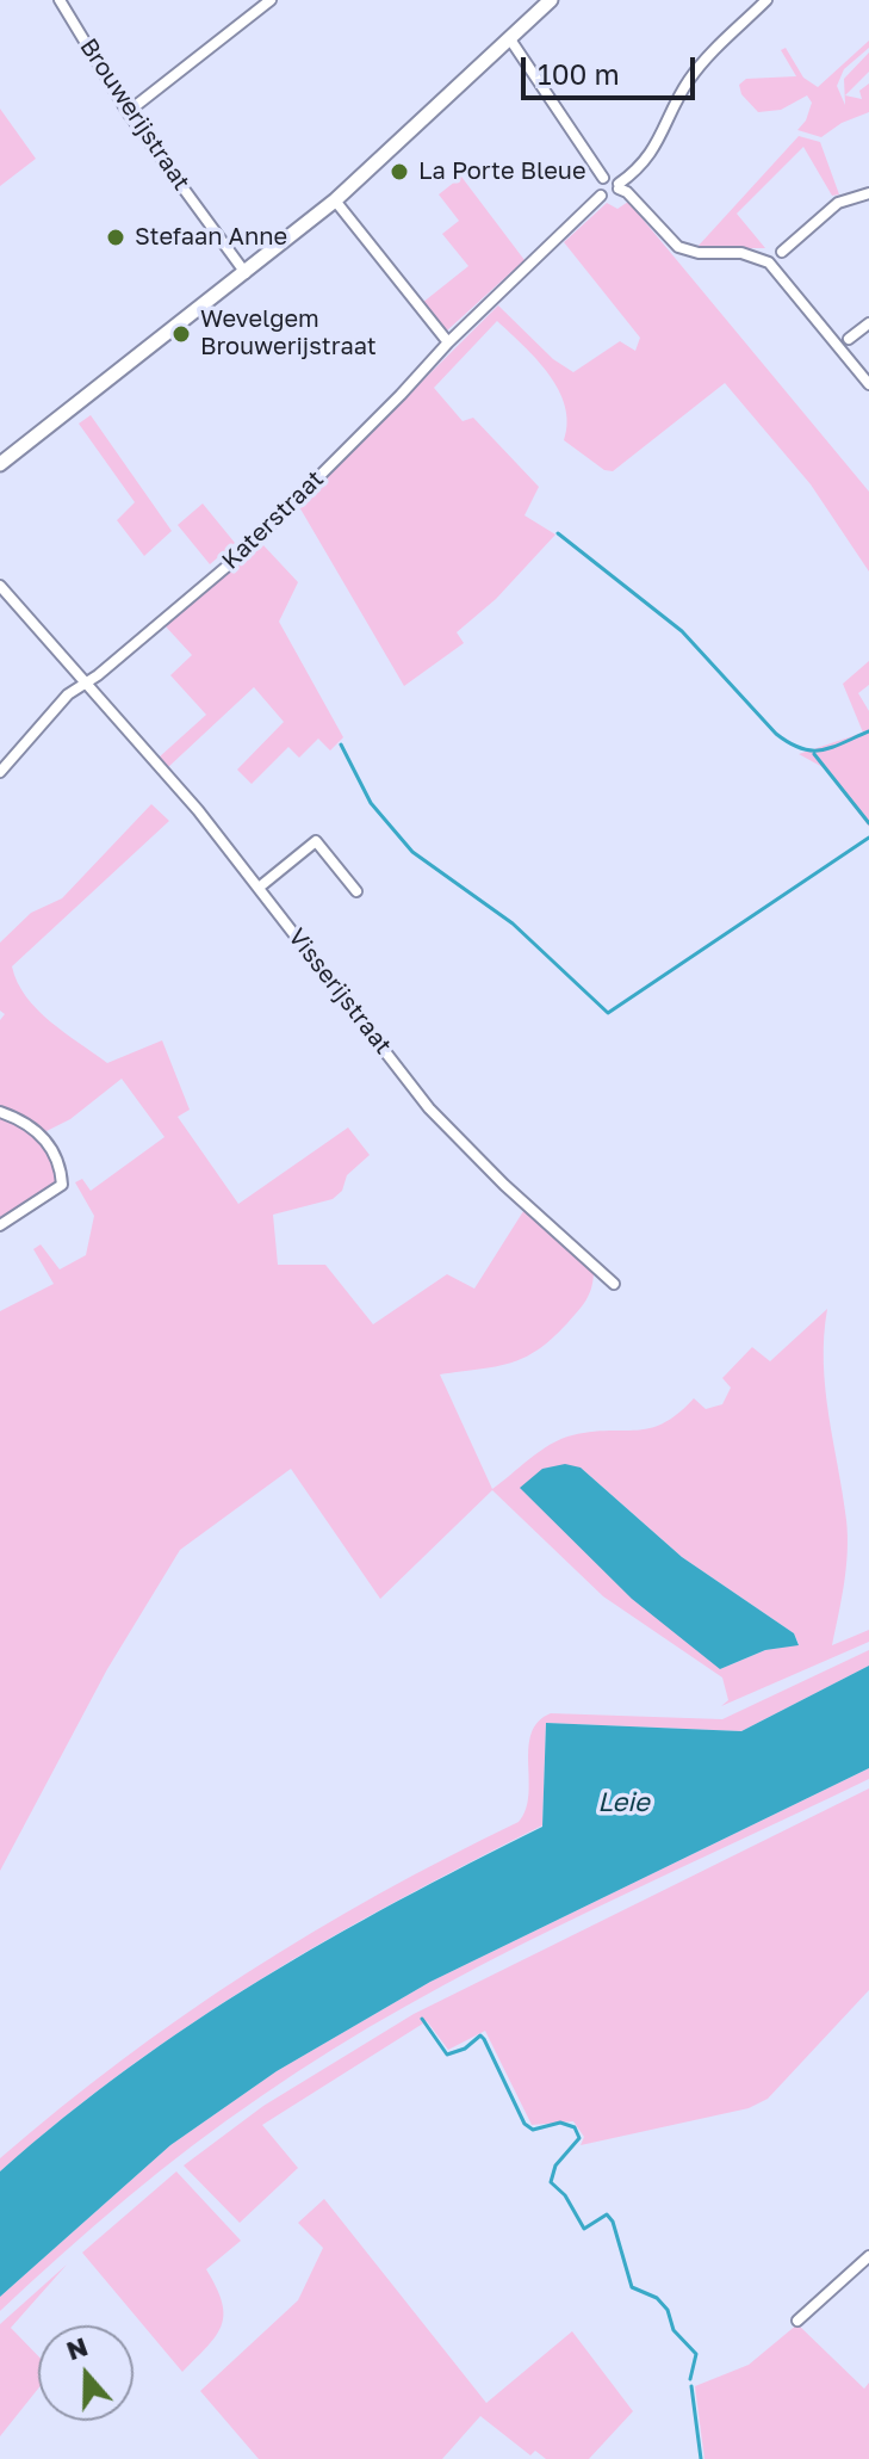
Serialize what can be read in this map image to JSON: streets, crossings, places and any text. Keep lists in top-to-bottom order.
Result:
{
  "streets": {
    "street": ["Brouwerijstraat", "Katerstraat", "Visserijstraat"]
  },
  "crossings": [
    ["Katerstraat", "Visserijstraat"]
  ],
  "water": ["Leie"],
  "places": ["La Porte Bleue", "Stefaan Anne", "Wevelgem Brouwerijstraat"],
  "scale_bar": "100 m",
  "north": "top"
}
